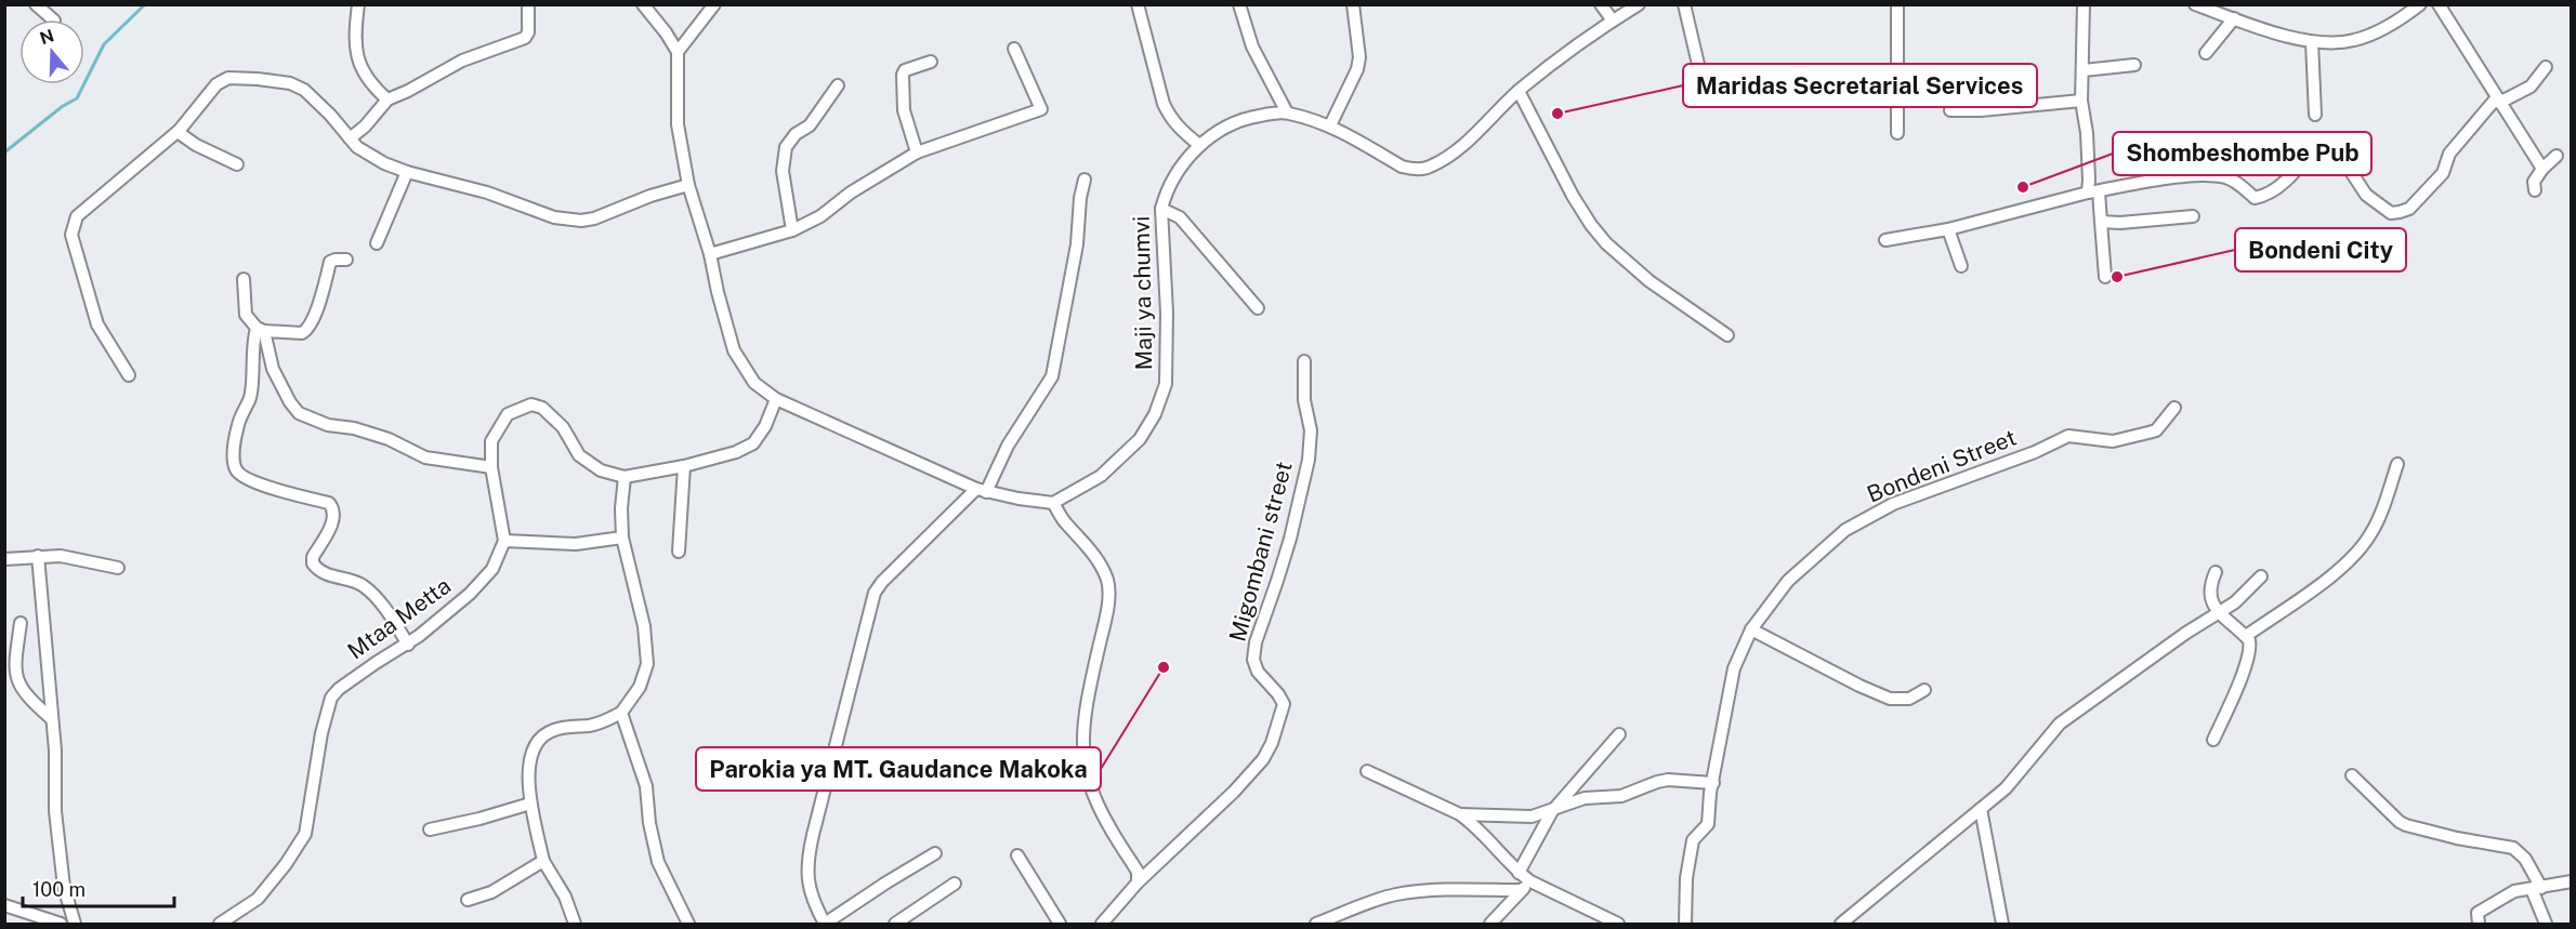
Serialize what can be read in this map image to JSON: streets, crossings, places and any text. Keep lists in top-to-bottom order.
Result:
{
  "streets": {
    "street": [
      "Maji ya chumvi",
      "Bondeni Street",
      "Migombani street",
      "Mtaa Metta"
    ]
  },
  "places": [
    "Maridas Secretarial Services",
    "Shombeshombe Pub",
    "Bondeni City",
    "Parokia ya MT. Gaudance Makoka"
  ],
  "scale_bar": "100 m",
  "north": "top"
}
